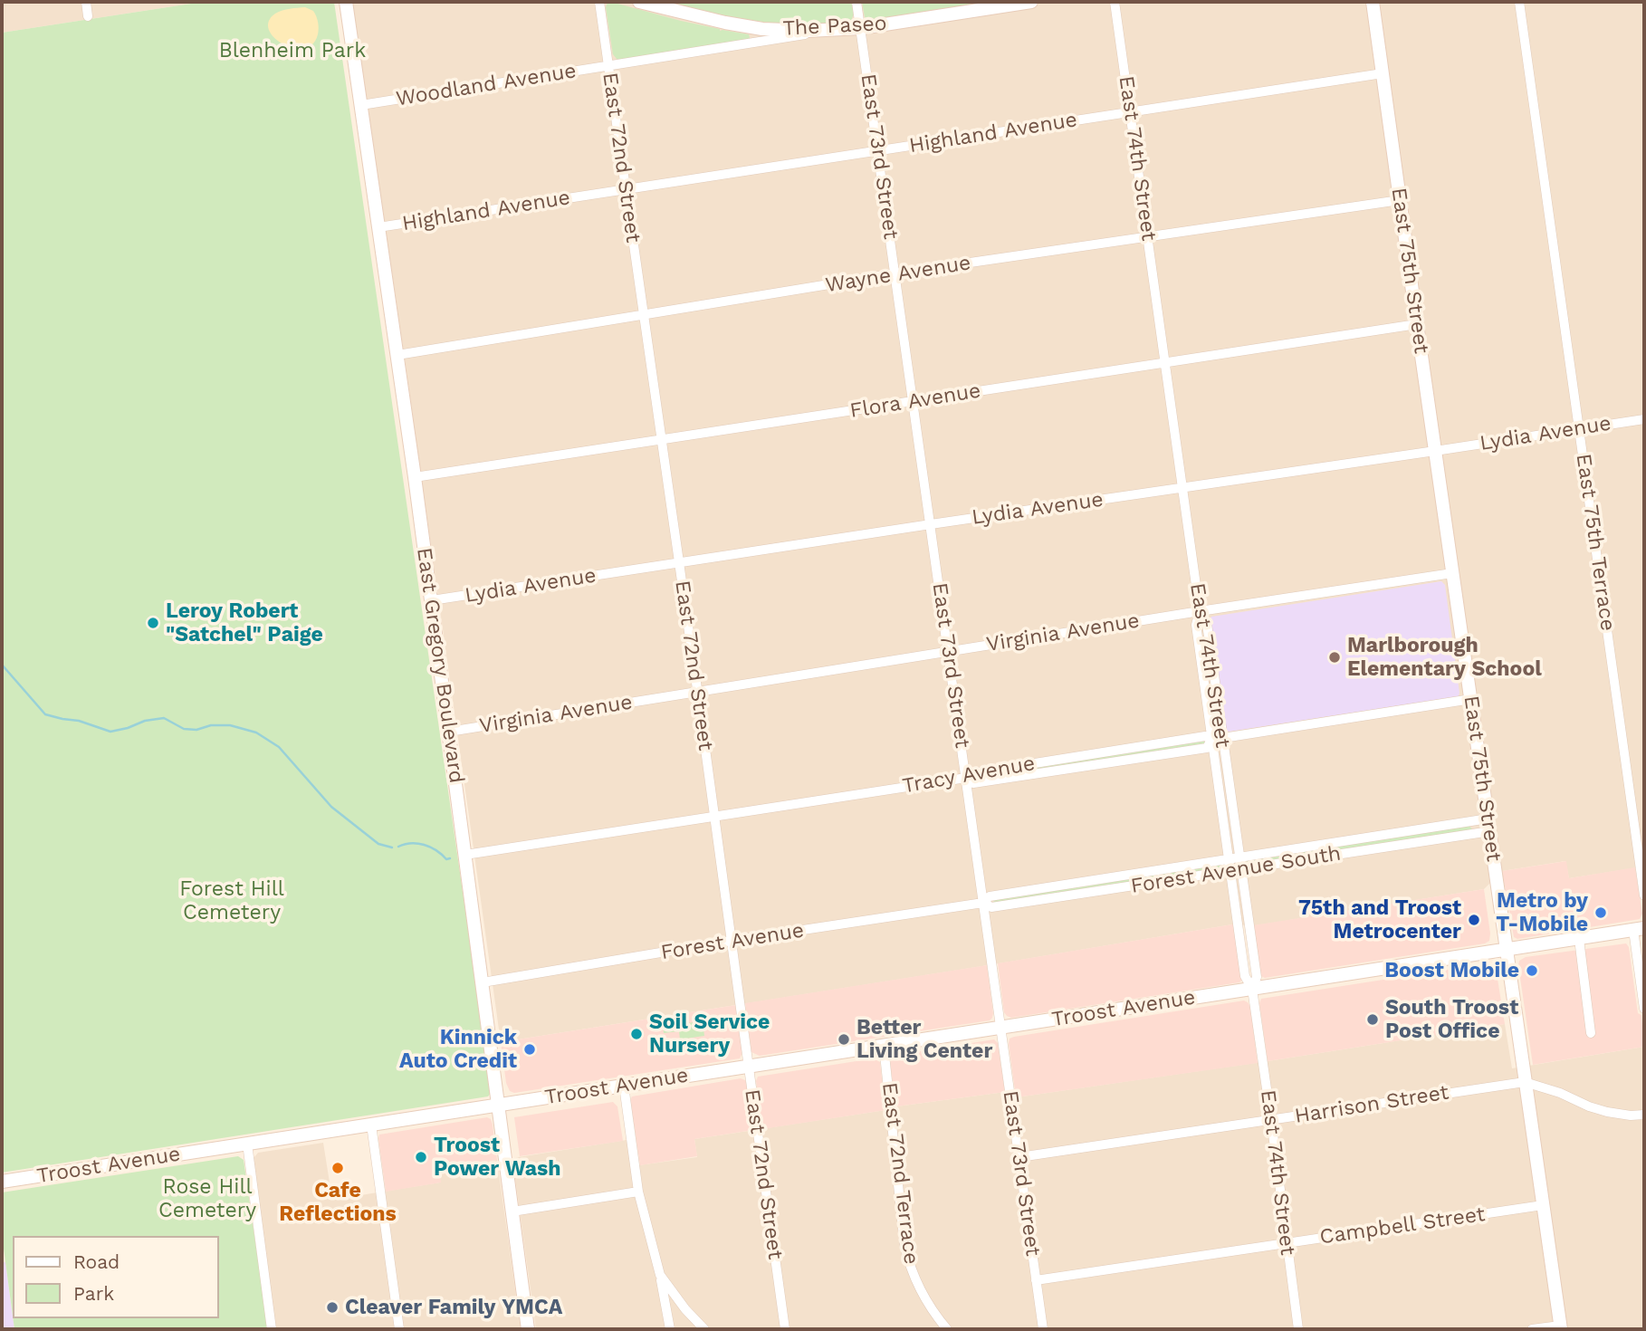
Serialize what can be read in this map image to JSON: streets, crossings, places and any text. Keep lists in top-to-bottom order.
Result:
{
  "streets": {
    "main road": [
      "The Paseo",
      "East 75th Street",
      "East Gregory Boulevard",
      "Troost Avenue"
    ],
    "street": [
      "Woodland Avenue",
      "Highland Avenue",
      "East 73rd Street",
      "East 72nd Street",
      "East 74th Street",
      "Wayne Avenue",
      "Flora Avenue",
      "Lydia Avenue",
      "East 75th Terrace",
      "Virginia Avenue",
      "Tracy Avenue",
      "Forest Avenue South",
      "Forest Avenue",
      "Harrison Street",
      "East 72nd Terrace",
      "Campbell Street"
    ]
  },
  "crossings": [
    ["The Paseo", "Woodland Avenue"],
    ["The Paseo", "East 73rd Street"],
    ["Woodland Avenue", "East 72nd Street"],
    ["Woodland Avenue", "East Gregory Boulevard"],
    ["Highland Avenue", "East 73rd Street"],
    ["Highland Avenue", "East 72nd Street"],
    ["Highland Avenue", "East 74th Street"],
    ["Highland Avenue", "East 75th Street"],
    ["Highland Avenue", "East Gregory Boulevard"],
    ["East 73rd Street", "Wayne Avenue"],
    ["East 73rd Street", "Flora Avenue"],
    ["East 73rd Street", "Lydia Avenue"],
    ["East 73rd Street", "Virginia Avenue"],
    ["East 73rd Street", "Tracy Avenue"],
    ["East 73rd Street", "Forest Avenue South"],
    ["East 73rd Street", "Forest Avenue"],
    ["East 73rd Street", "Troost Avenue"],
    ["East 73rd Street", "Harrison Street"],
    ["East 73rd Street", "Campbell Street"],
    ["East 72nd Street", "Wayne Avenue"],
    ["East 72nd Street", "Flora Avenue"],
    ["East 72nd Street", "Lydia Avenue"],
    ["East 72nd Street", "Virginia Avenue"],
    ["East 72nd Street", "Tracy Avenue"],
    ["East 72nd Street", "Forest Avenue"],
    ["East 72nd Street", "Troost Avenue"],
    ["East 74th Street", "Wayne Avenue"],
    ["East 74th Street", "Flora Avenue"],
    ["East 74th Street", "Lydia Avenue"],
    ["East 74th Street", "Virginia Avenue"],
    ["East 74th Street", "Tracy Avenue"],
    ["East 74th Street", "Forest Avenue South"],
    ["East 74th Street", "Troost Avenue"],
    ["East 74th Street", "Harrison Street"],
    ["East 74th Street", "Campbell Street"],
    ["East 75th Street", "Wayne Avenue"],
    ["East 75th Street", "Flora Avenue"],
    ["East 75th Street", "Lydia Avenue"],
    ["East 75th Street", "Virginia Avenue"],
    ["East 75th Street", "Tracy Avenue"],
    ["East 75th Street", "Forest Avenue South"],
    ["East 75th Street", "Troost Avenue"],
    ["East 75th Street", "Harrison Street"],
    ["East 75th Street", "Campbell Street"],
    ["Wayne Avenue", "East Gregory Boulevard"],
    ["Flora Avenue", "East Gregory Boulevard"],
    ["Lydia Avenue", "East 75th Terrace"],
    ["Lydia Avenue", "East Gregory Boulevard"],
    ["Virginia Avenue", "East Gregory Boulevard"],
    ["East Gregory Boulevard", "Tracy Avenue"],
    ["East Gregory Boulevard", "Forest Avenue"],
    ["East Gregory Boulevard", "Troost Avenue"],
    ["Forest Avenue South", "Forest Avenue"],
    ["Troost Avenue", "East 72nd Terrace"]
  ],
  "parks": ["Blenheim Park", "Forest Hill Cemetery", "Rose Hill Cemetery"],
  "places": [
    "Leroy Robert \"Satchel\" Paige",
    "Marlborough Elementary School",
    "Metro by T-Mobile",
    "75th and Troost Metrocenter",
    "Boost Mobile",
    "South Troost Post Office",
    "Soil Service Nursery",
    "Better Living Center",
    "Kinnick Auto Credit",
    "Troost Power Wash",
    "Cafe Reflections",
    "Cleaver Family YMCA"
  ],
  "legend": ["Road", "Park"]
}
